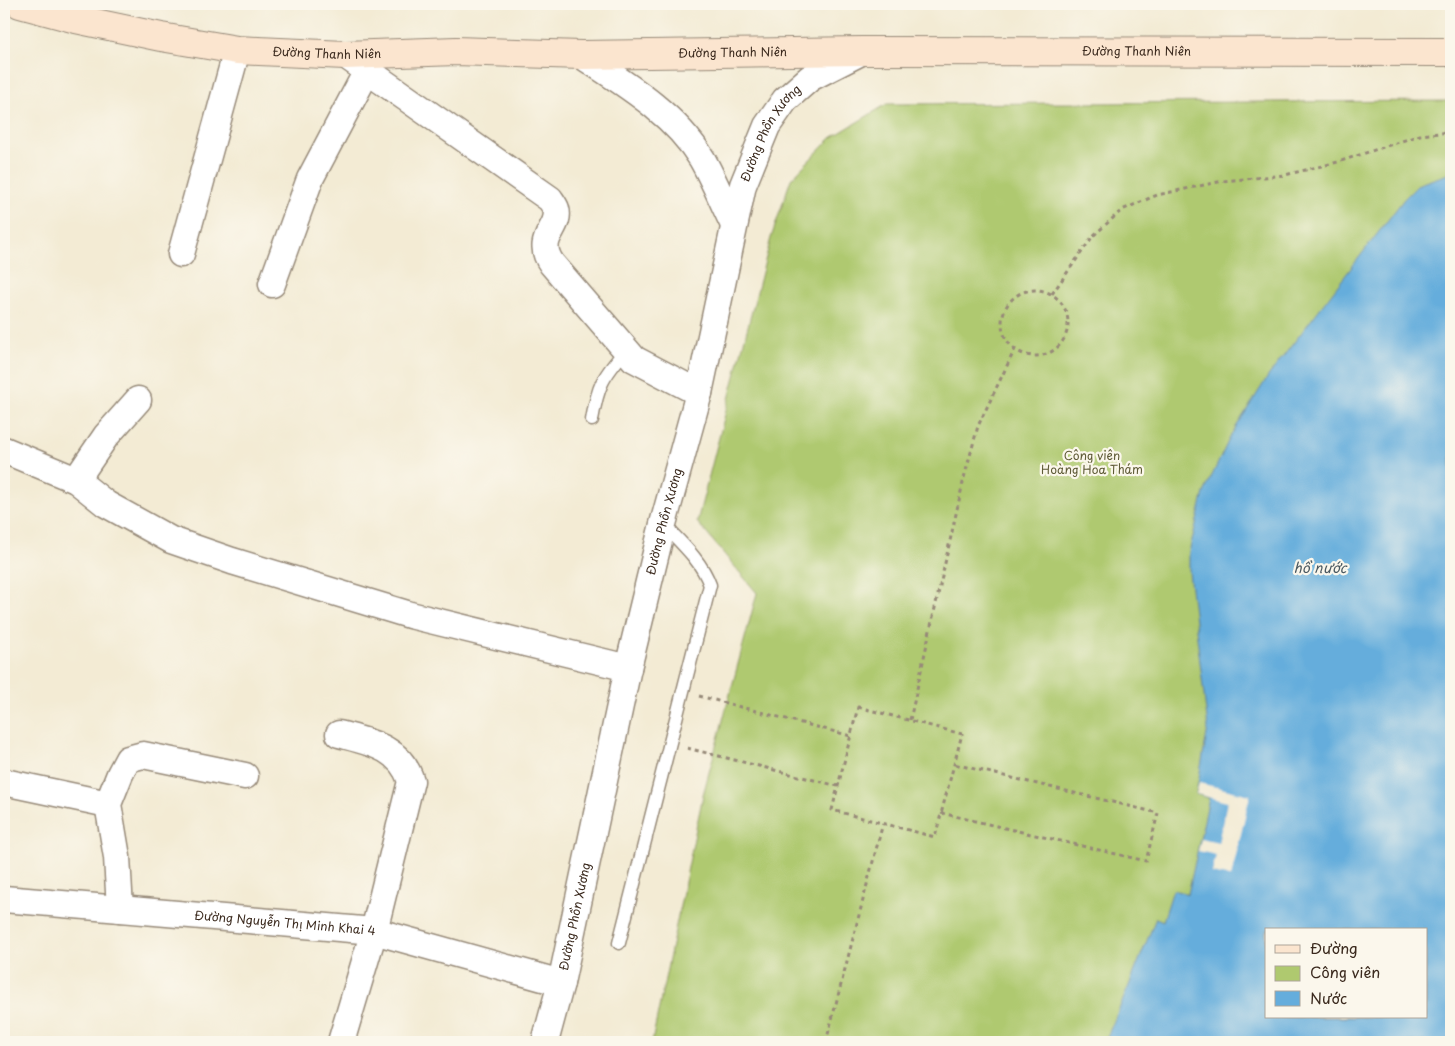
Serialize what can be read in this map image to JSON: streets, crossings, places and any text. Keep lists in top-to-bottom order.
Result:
{
  "streets": {
    "street": ["Đường Thanh Niên", "Đường Phồn Xương", "Đường Nguyễn Thị Minh Khai 4"]
  },
  "crossings": [
    ["Đường Thanh Niên", "Đường Phồn Xương"],
    ["Đường Phồn Xương", "Đường Nguyễn Thị Minh Khai 4"]
  ],
  "water": ["hồ nước"],
  "parks": ["Công viên Hoàng Hoa Thám"],
  "legend": ["Đường", "Công viên", "Nước"]
}
